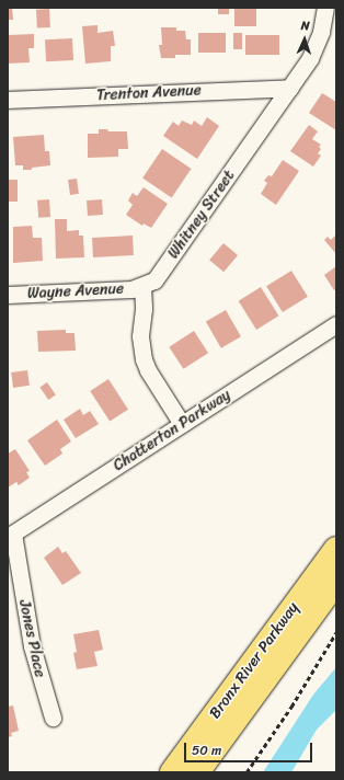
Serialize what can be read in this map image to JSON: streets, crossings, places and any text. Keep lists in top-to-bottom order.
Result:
{
  "streets": {
    "highway": ["Bronx River Parkway"],
    "street": [
      "Trenton Avenue",
      "Whitney Street",
      "Wayne Avenue",
      "Chatterton Parkway",
      "Jones Place"
    ]
  },
  "crossings": [
    ["Trenton Avenue", "Whitney Street"],
    ["Whitney Street", "Wayne Avenue"],
    ["Chatterton Parkway", "Jones Place"]
  ],
  "scale_bar": "50 m",
  "north": "top"
}
